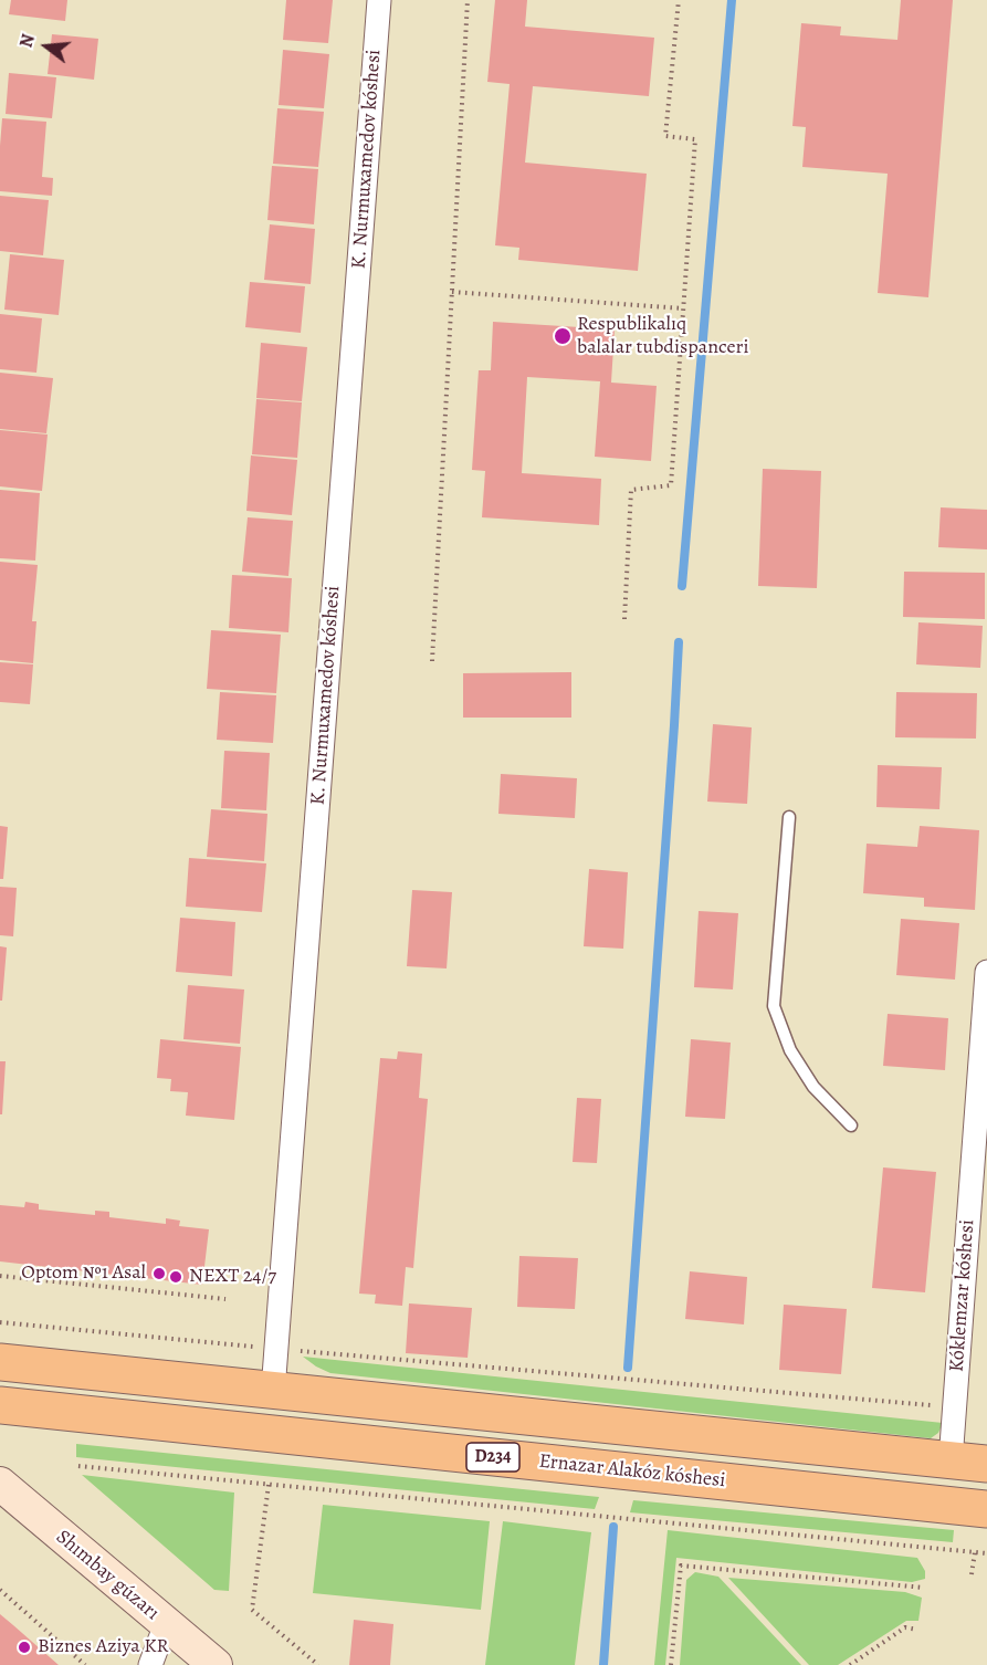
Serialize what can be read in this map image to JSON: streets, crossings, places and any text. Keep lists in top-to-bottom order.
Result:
{
  "streets": {
    "main road": ["D234", "Ernazar Alakóz kóshesi"],
    "street": ["K. Nurmuxamedov kóshesi", "Kóklemzar kóshesi", "Shımbay gúzarı"]
  },
  "crossings": [
    ["K. Nurmuxamedov kóshesi", "D234"],
    ["Kóklemzar kóshesi", "D234"]
  ],
  "places": [
    "Respublikalıq balalar tubdispanceri",
    "Optom №1 Asal",
    "NEXT 24/7",
    "Biznes Aziya KR"
  ],
  "north": "left"
}
